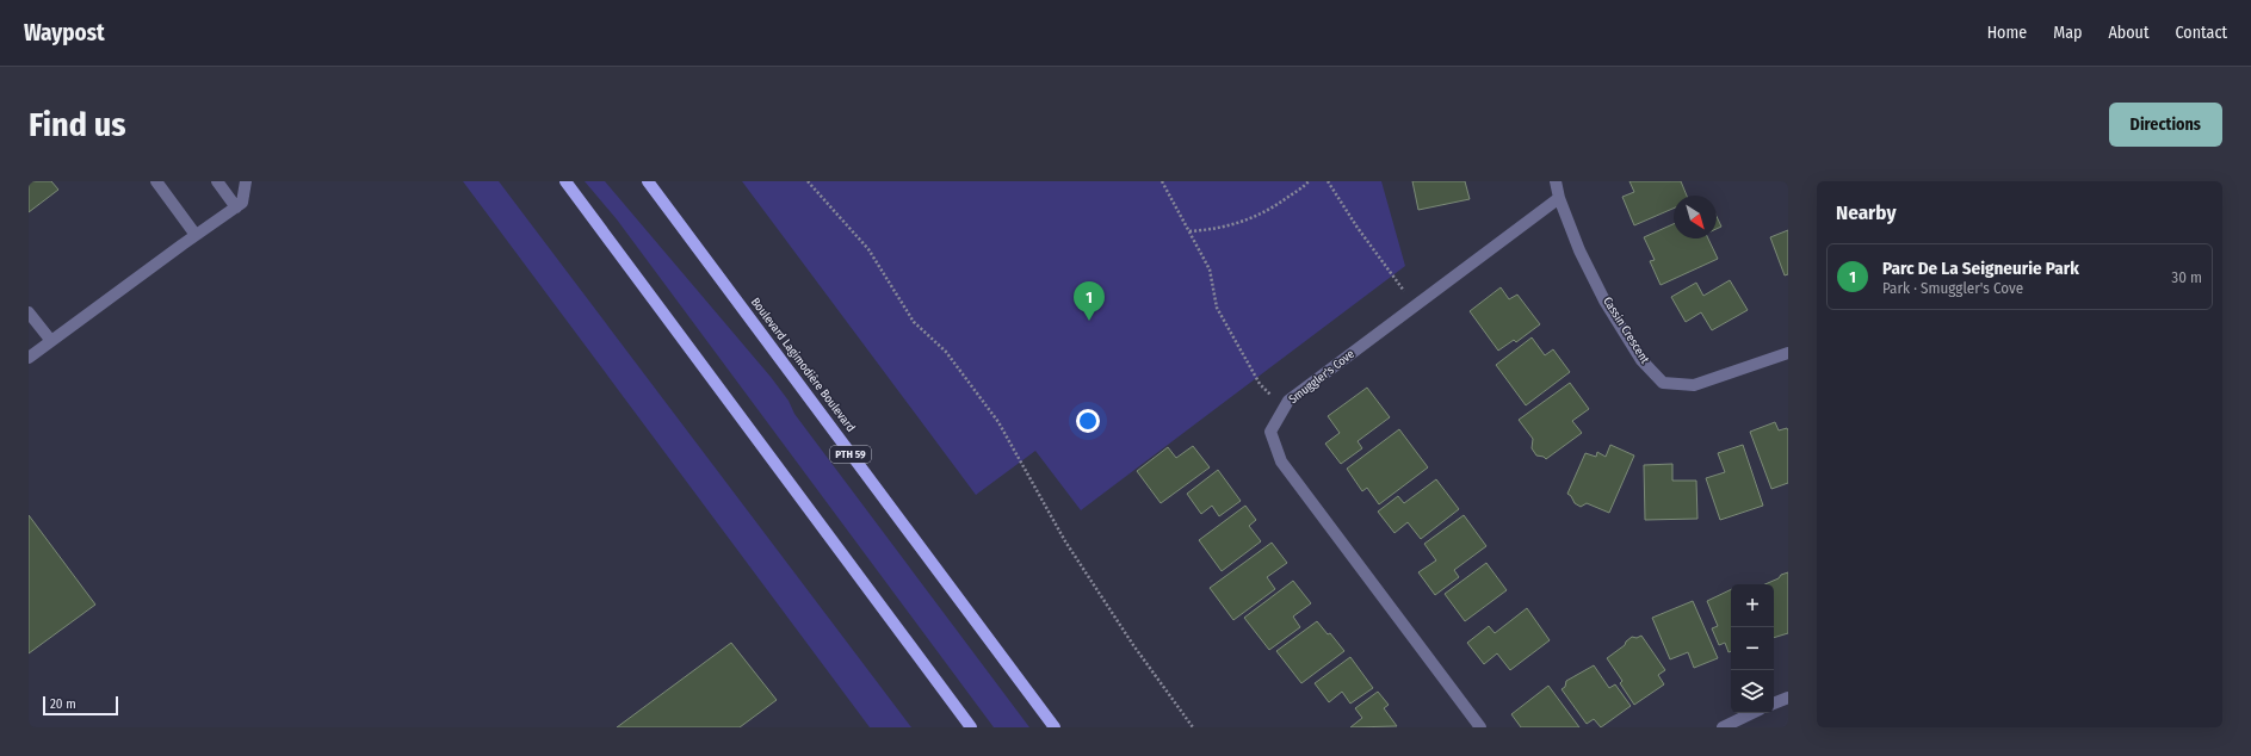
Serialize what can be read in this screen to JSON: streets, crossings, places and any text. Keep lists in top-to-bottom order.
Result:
{
  "streets": {
    "main road": ["Boulevard Lagimodière Boulevard", "PTH 59"],
    "street": ["Cassin Crescent", "Smuggler's Cove"]
  },
  "crossings": [
    ["Cassin Crescent", "Smuggler's Cove"]
  ],
  "scale_bar": "20 m",
  "north": "bottom right",
  "page": {
    "header": "Waypost",
    "nav": [
      "Home",
      "Map",
      "About",
      "Contact"
    ],
    "buttons": "Directions",
    "title": "Find us",
    "heading": "Nearby",
    "list": [
      {
        "mark": "1",
        "name": "Parc De La Seigneurie Park",
        "note": "Park · Smuggler's Cove",
        "value": "30 m"
      }
    ],
    "pins": "1",
    "map_buttons": ["+", "−"],
    "scale": "20 m"
  }
}
